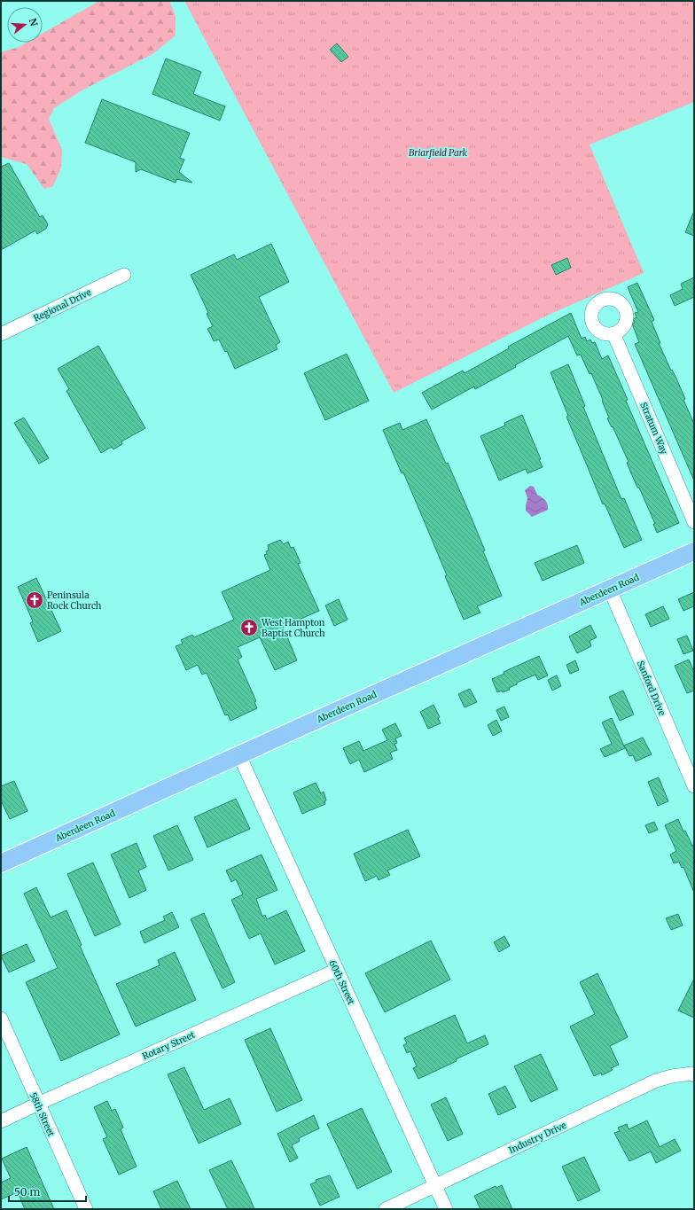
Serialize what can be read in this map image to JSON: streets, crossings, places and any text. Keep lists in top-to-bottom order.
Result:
{
  "streets": {
    "main road": ["Aberdeen Road"],
    "street": [
      "Regional Drive",
      "Stratum Way",
      "Sanford Drive",
      "60th Street",
      "Rotary Street",
      "58th Street",
      "Industry Drive"
    ]
  },
  "crossings": [
    ["Aberdeen Road", "Sanford Drive"],
    ["Aberdeen Road", "60th Street"],
    ["60th Street", "Rotary Street"],
    ["60th Street", "Industry Drive"],
    ["Rotary Street", "58th Street"]
  ],
  "parks": ["Briarfield Park"],
  "places": {
    "church": ["Peninsula Rock Church", "West Hampton Baptist Church"]
  },
  "scale_bar": "50 m",
  "north": "right"
}
